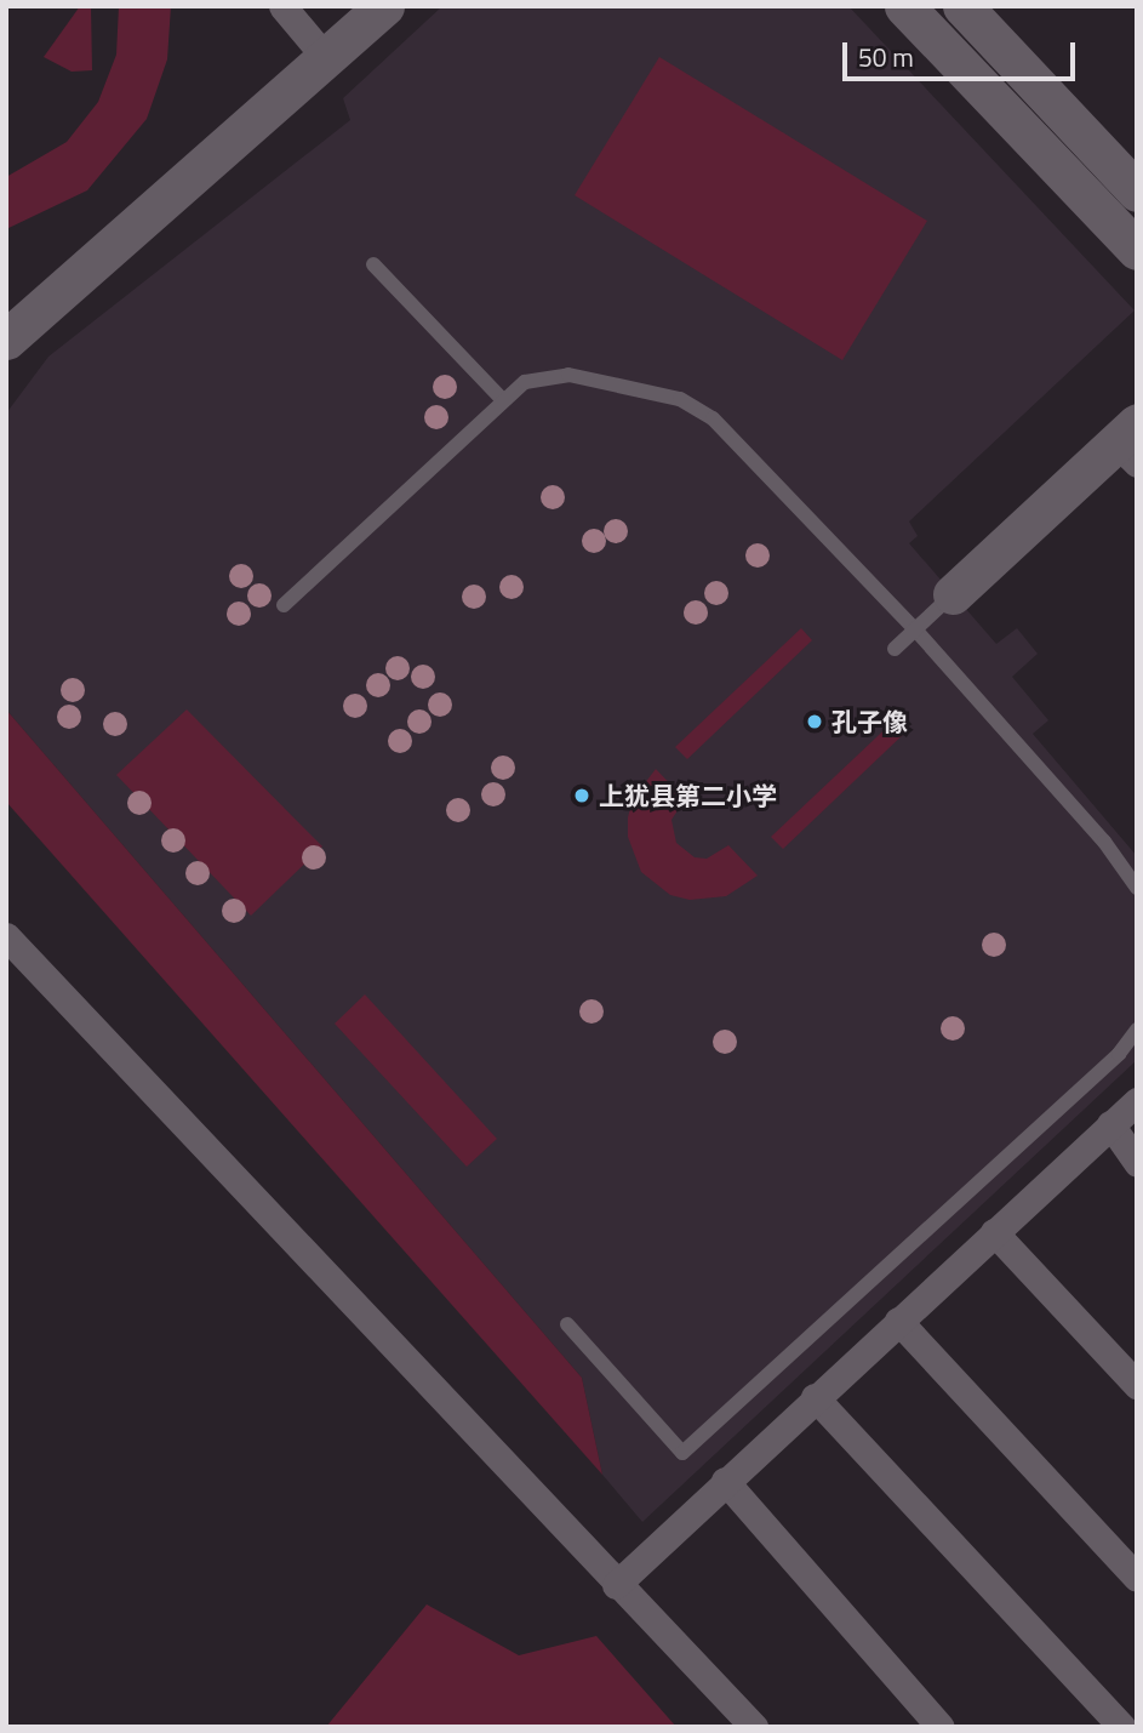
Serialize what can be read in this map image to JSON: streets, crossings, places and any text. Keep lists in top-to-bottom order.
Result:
{
  "places": ["孔子像", "上犹县第二小学"],
  "scale_bar": "50 m"
}
